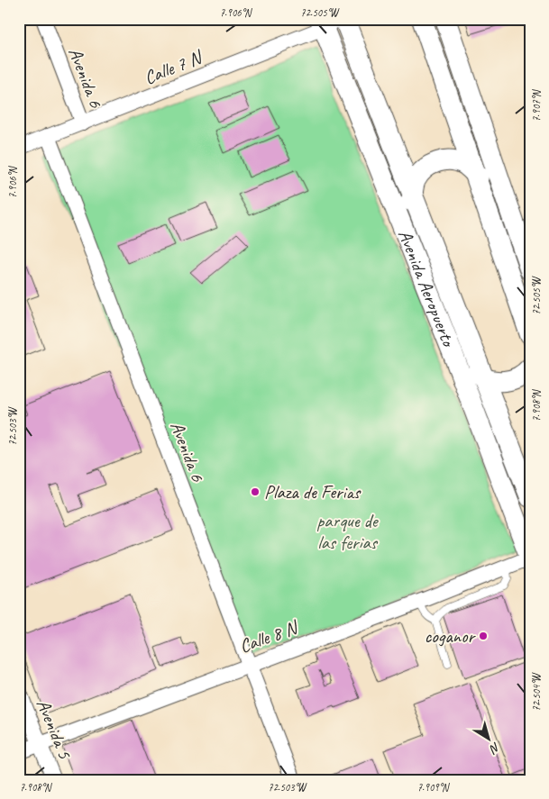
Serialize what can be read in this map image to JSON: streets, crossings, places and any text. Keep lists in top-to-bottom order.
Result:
{
  "streets": {
    "main road": ["Avenida Aeropuerto"],
    "street": [
      "Calle 7 N",
      "Avenida 6",
      "Calle 8 N",
      "Avenida 5"
    ]
  },
  "crossings": [
    ["Calle 7 N", "Avenida 6"],
    ["Calle 7 N", "Avenida Aeropuerto"],
    ["Avenida 6", "Calle 8 N"],
    ["Avenida Aeropuerto", "Calle 8 N"],
    ["Calle 8 N", "Avenida 5"]
  ],
  "parks": ["parque de las ferias"],
  "places": ["Plaza de Ferias", "coganor"],
  "north": "bottom right",
  "coordinates": [
    "7.906°N",
    "72.505°W",
    "7.907°N",
    "7.908°N",
    "72.503°W",
    "72.504°W",
    "7.909°N"
  ]
}
